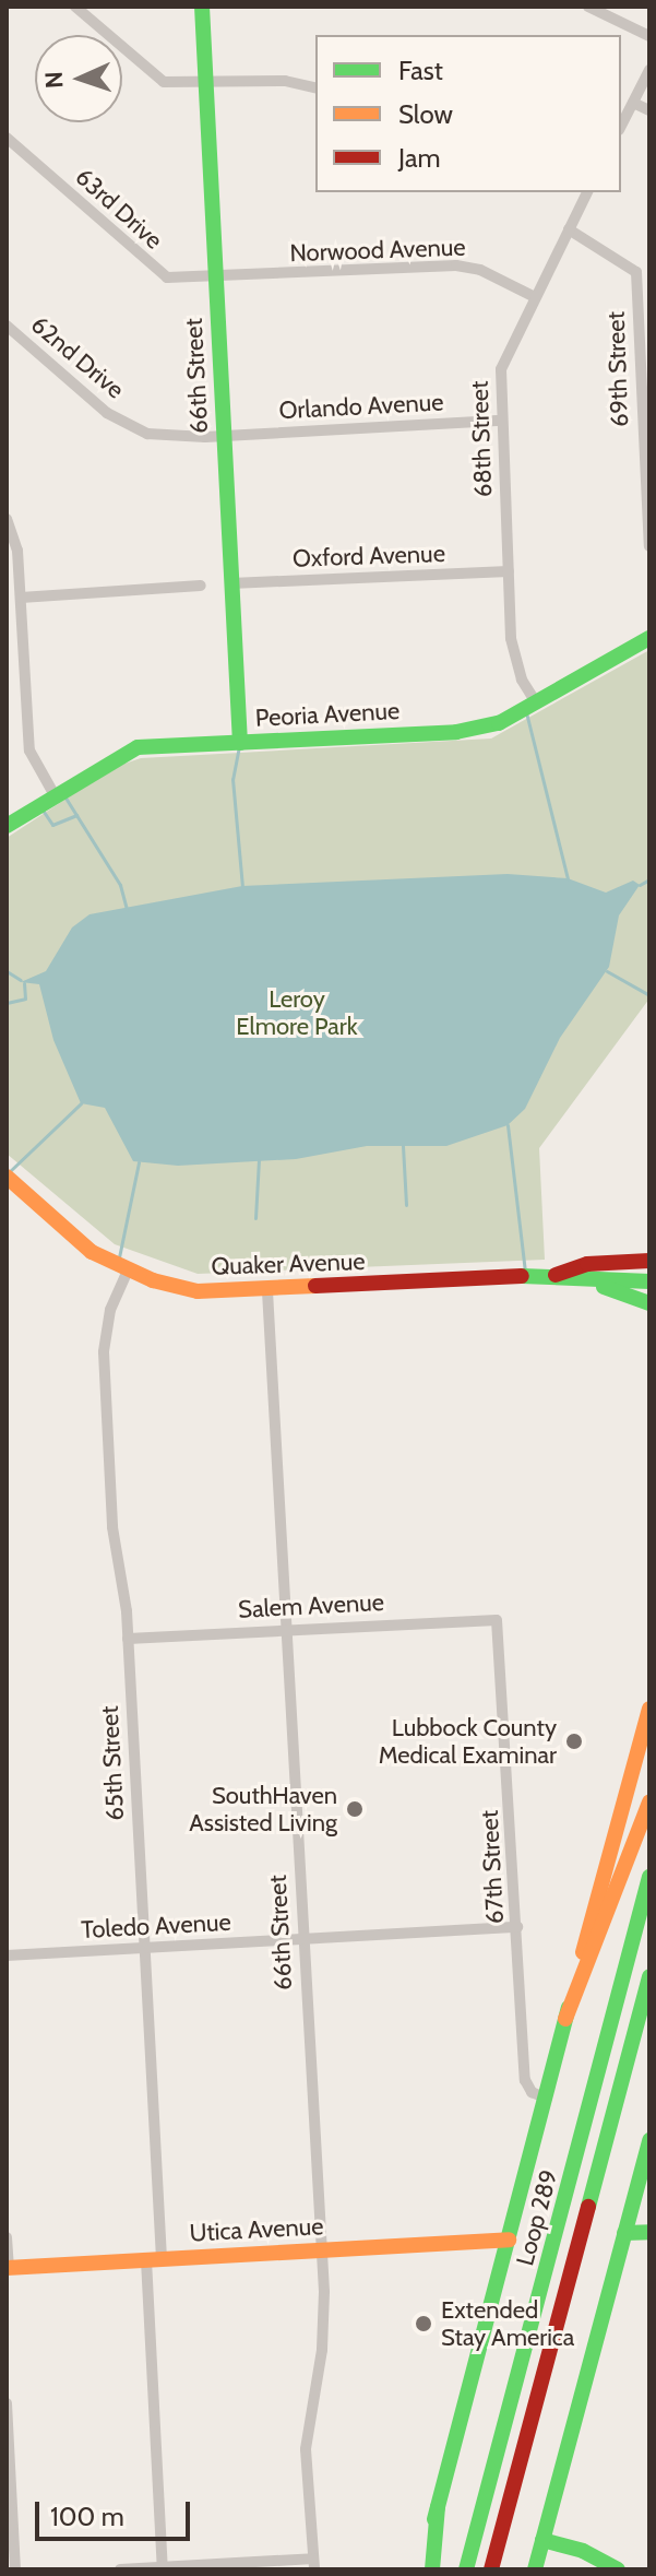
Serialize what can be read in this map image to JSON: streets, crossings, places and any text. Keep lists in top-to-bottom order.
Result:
{
  "streets": {
    "main road": [
      "66th Street",
      "Peoria Avenue",
      "Quaker Avenue",
      "Loop 289",
      "Utica Avenue"
    ],
    "street": [
      "63rd Drive",
      "Norwood Avenue",
      "62nd Drive",
      "69th Street",
      "Orlando Avenue",
      "68th Street",
      "Oxford Avenue",
      "Salem Avenue",
      "65th Street",
      "67th Street",
      "Toledo Avenue"
    ]
  },
  "crossings": [
    ["63rd Drive", "Norwood Avenue"],
    ["63rd Drive", "66th Street"],
    ["Norwood Avenue", "66th Street"],
    ["Norwood Avenue", "68th Street"],
    ["62nd Drive", "66th Street"],
    ["62nd Drive", "Orlando Avenue"],
    ["69th Street", "68th Street"],
    ["66th Street", "Orlando Avenue"],
    ["66th Street", "Oxford Avenue"],
    ["66th Street", "Peoria Avenue"],
    ["66th Street", "Quaker Avenue"],
    ["66th Street", "Salem Avenue"],
    ["66th Street", "Toledo Avenue"],
    ["66th Street", "Utica Avenue"],
    ["Orlando Avenue", "68th Street"],
    ["68th Street", "Oxford Avenue"],
    ["68th Street", "Peoria Avenue"],
    ["Quaker Avenue", "65th Street"],
    ["Salem Avenue", "65th Street"],
    ["Salem Avenue", "67th Street"],
    ["65th Street", "Toledo Avenue"],
    ["65th Street", "Utica Avenue"],
    ["67th Street", "Toledo Avenue"]
  ],
  "parks": ["Leroy Elmore Park"],
  "places": ["Lubbock County Medical Examinar", "SouthHaven Assisted Living", "Extended Stay America"],
  "legend": ["Fast", "Slow", "Jam"],
  "scale_bar": "100 m",
  "north": "left"
}
